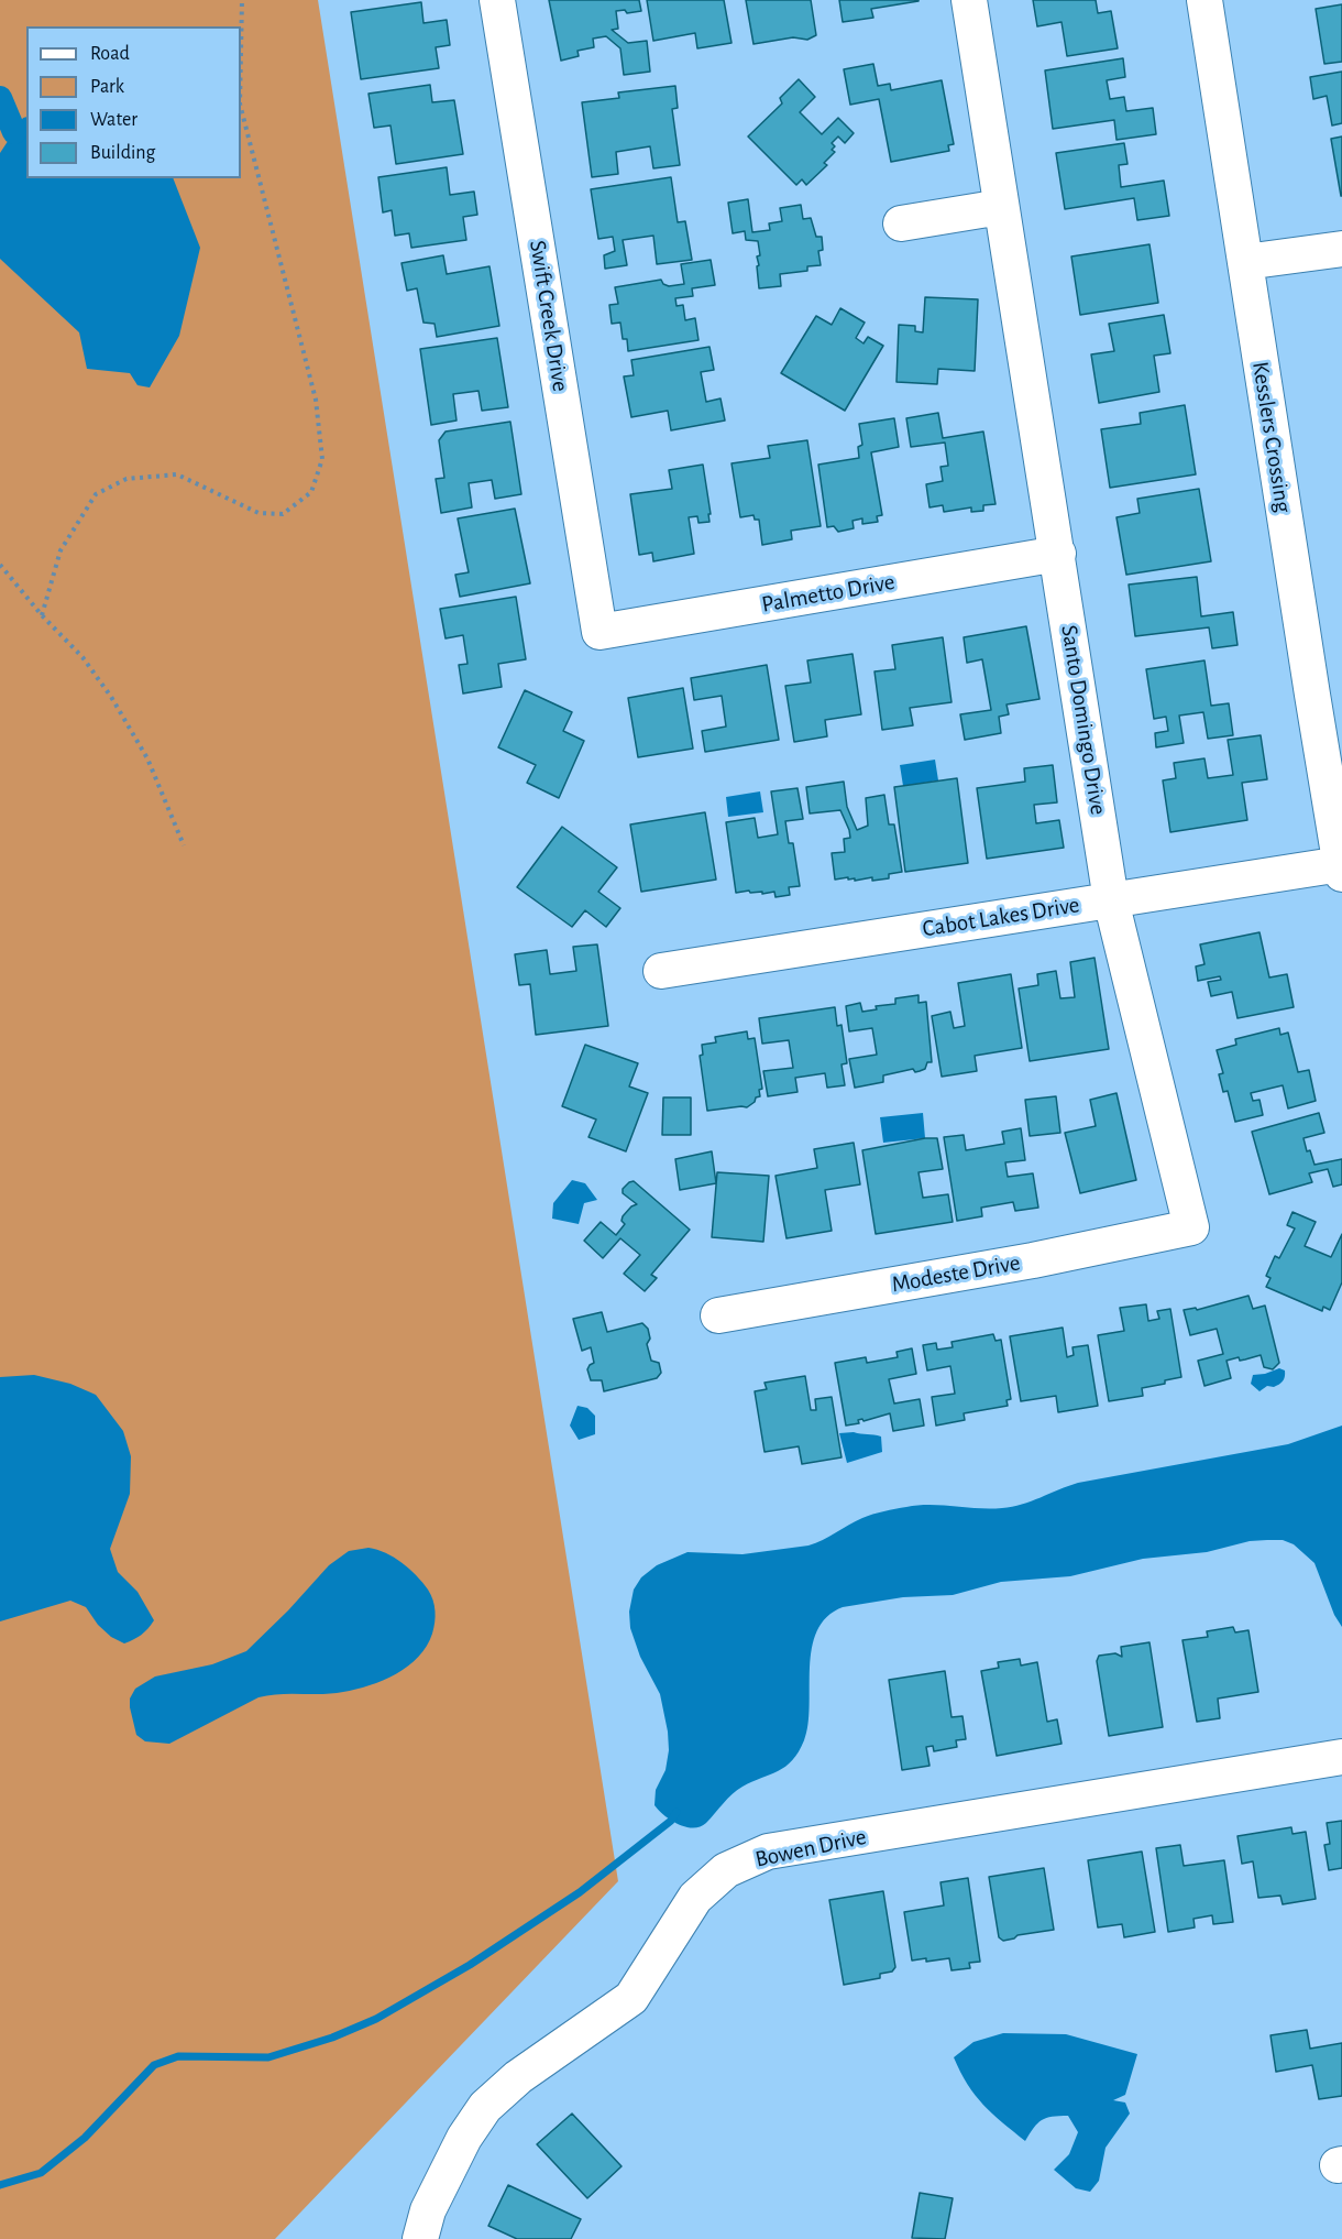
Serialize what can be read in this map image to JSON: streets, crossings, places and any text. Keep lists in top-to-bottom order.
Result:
{
  "streets": {
    "street": [
      "Swift Creek Drive",
      "Kesslers Crossing",
      "Palmetto Drive",
      "Santo Domingo Drive",
      "Cabot Lakes Drive",
      "Modeste Drive",
      "Bowen Drive"
    ]
  },
  "crossings": [
    ["Swift Creek Drive", "Palmetto Drive"],
    ["Kesslers Crossing", "Cabot Lakes Drive"],
    ["Palmetto Drive", "Santo Domingo Drive"],
    ["Santo Domingo Drive", "Cabot Lakes Drive"],
    ["Santo Domingo Drive", "Modeste Drive"]
  ],
  "legend": [
    "Road",
    "Park",
    "Water",
    "Building"
  ]
}
